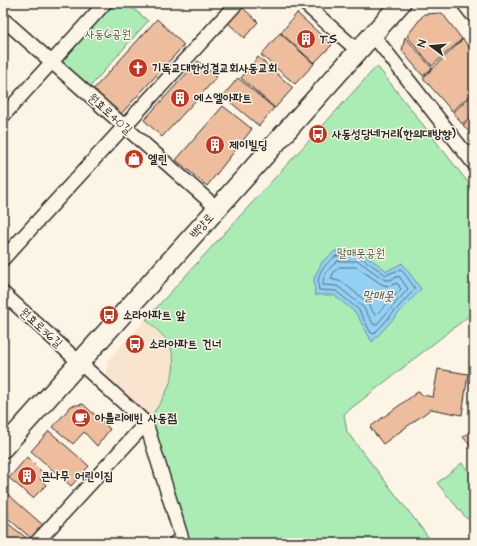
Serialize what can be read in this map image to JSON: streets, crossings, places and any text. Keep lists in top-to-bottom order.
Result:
{
  "streets": {
    "street": ["원효로40길", "백양로", "원효로36길"]
  },
  "crossings": [
    ["원효로40길", "백양로"],
    ["백양로", "원효로36길"]
  ],
  "water": ["말매못"],
  "parks": ["사동6공원", "말매못공원"],
  "places": {
    "building": [
      "T.S",
      "에스엘아파트",
      "제이빌딩",
      "큰나무 어린이집"
    ],
    "church": ["기독교대한성결교회사동교회"],
    "bus stop": ["사동성당네거리(한의대방향)", "소라아파트 앞", "소라아파트 건너"],
    "shop": ["엘린"],
    "cafe": ["아틀리에빈 사동점"]
  },
  "north": "left"
}
